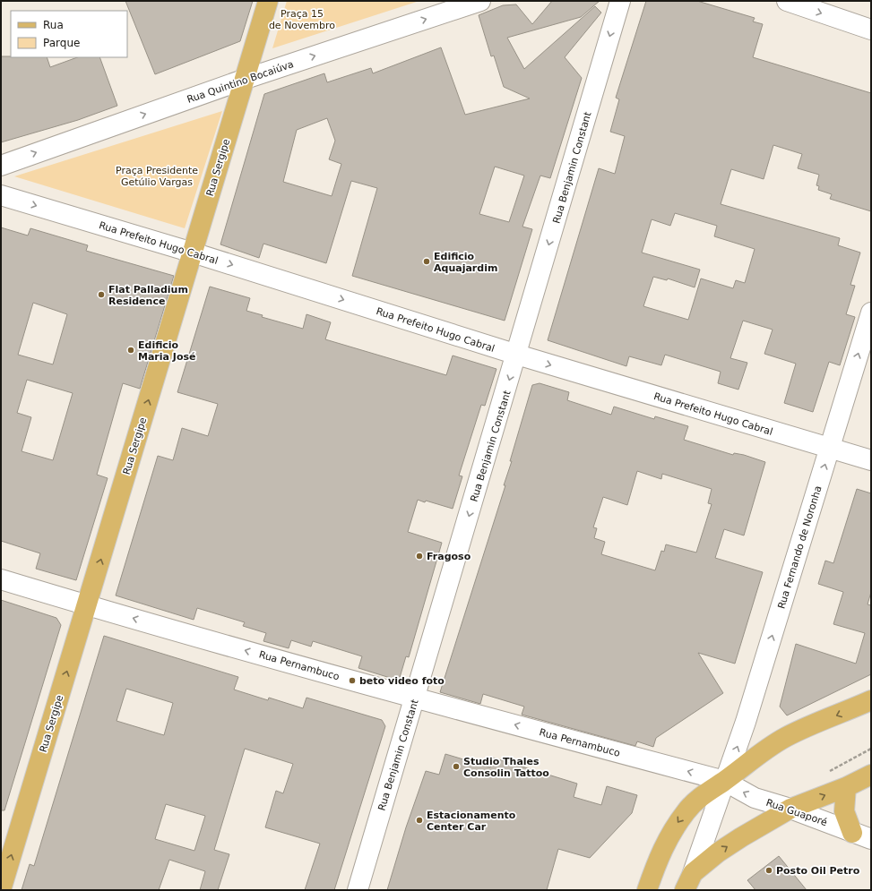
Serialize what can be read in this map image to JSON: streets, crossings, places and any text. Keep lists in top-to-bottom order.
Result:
{
  "streets": {
    "main road": ["Rua Sergipe"],
    "street": [
      "Rua Quintino Bocaiúva",
      "Rua Benjamin Constant",
      "Rua Prefeito Hugo Cabral",
      "Rua Fernando de Noronha",
      "Rua Pernambuco",
      "Rua Guaporé"
    ]
  },
  "crossings": [
    ["Rua Quintino Bocaiúva", "Rua Sergipe"],
    ["Rua Sergipe", "Rua Prefeito Hugo Cabral"],
    ["Rua Sergipe", "Rua Pernambuco"],
    ["Rua Benjamin Constant", "Rua Prefeito Hugo Cabral"],
    ["Rua Benjamin Constant", "Rua Pernambuco"],
    ["Rua Prefeito Hugo Cabral", "Rua Fernando de Noronha"],
    ["Rua Fernando de Noronha", "Rua Pernambuco"],
    ["Rua Fernando de Noronha", "Rua Guaporé"],
    ["Rua Pernambuco", "Rua Guaporé"]
  ],
  "one_way": [
    "Rua Quintino Bocaiúva",
    "Rua Sergipe",
    "Rua Benjamin Constant",
    "Rua Prefeito Hugo Cabral",
    "Rua Fernando de Noronha",
    "Rua Pernambuco",
    "Rua Guaporé"
  ],
  "parks": ["Praça 15 de Novembro", "Praça Presidente Getúlio Vargas"],
  "places": [
    "Edificio Aquajardim",
    "Flat Palladium Residence",
    "Edificio Maria José",
    "Fragoso",
    "beto video foto",
    "Studio Thales Consolin Tattoo",
    "Estacionamento Center Car",
    "Posto Oil Petro"
  ],
  "legend": ["Rua", "Parque"]
}
